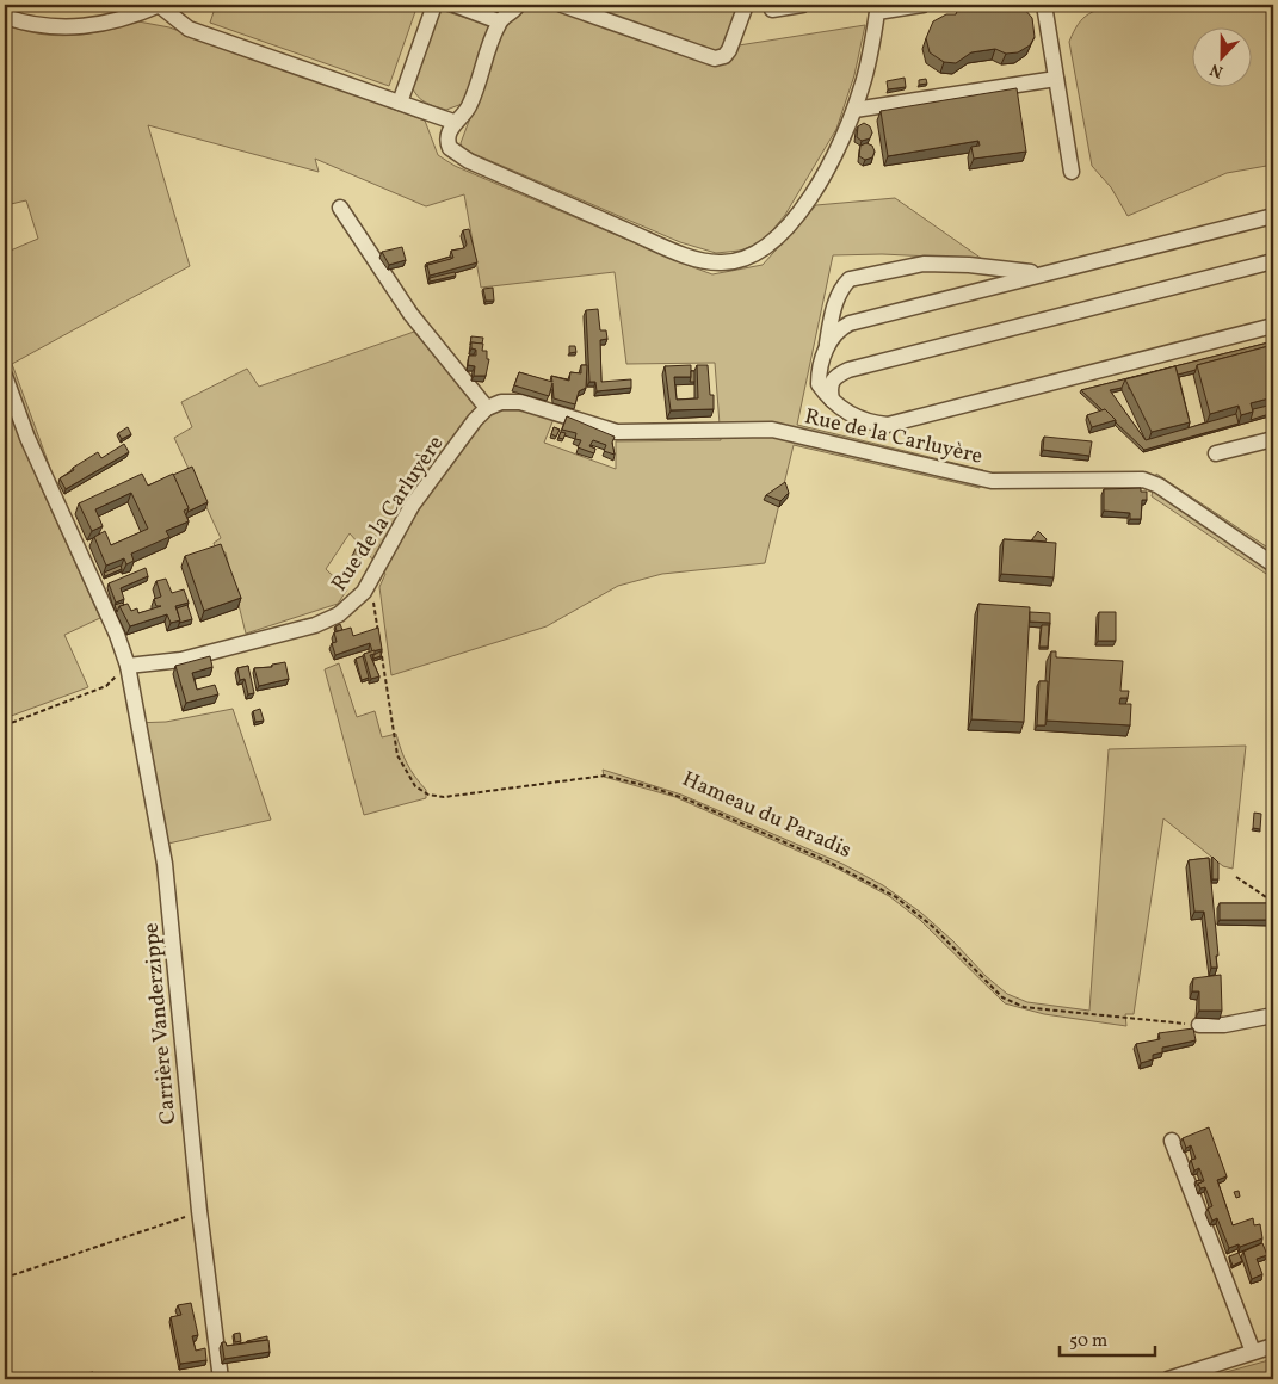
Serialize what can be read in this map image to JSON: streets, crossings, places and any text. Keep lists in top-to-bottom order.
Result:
{
  "streets": {
    "street": ["Rue de la Carluyère", "Carrière Vanderzippe"],
    "path": ["Hameau du Paradis"]
  },
  "crossings": [
    ["Rue de la Carluyère", "Hameau du Paradis"],
    ["Rue de la Carluyère", "Carrière Vanderzippe"]
  ],
  "scale_bar": "50 m",
  "north": "bottom"
}
